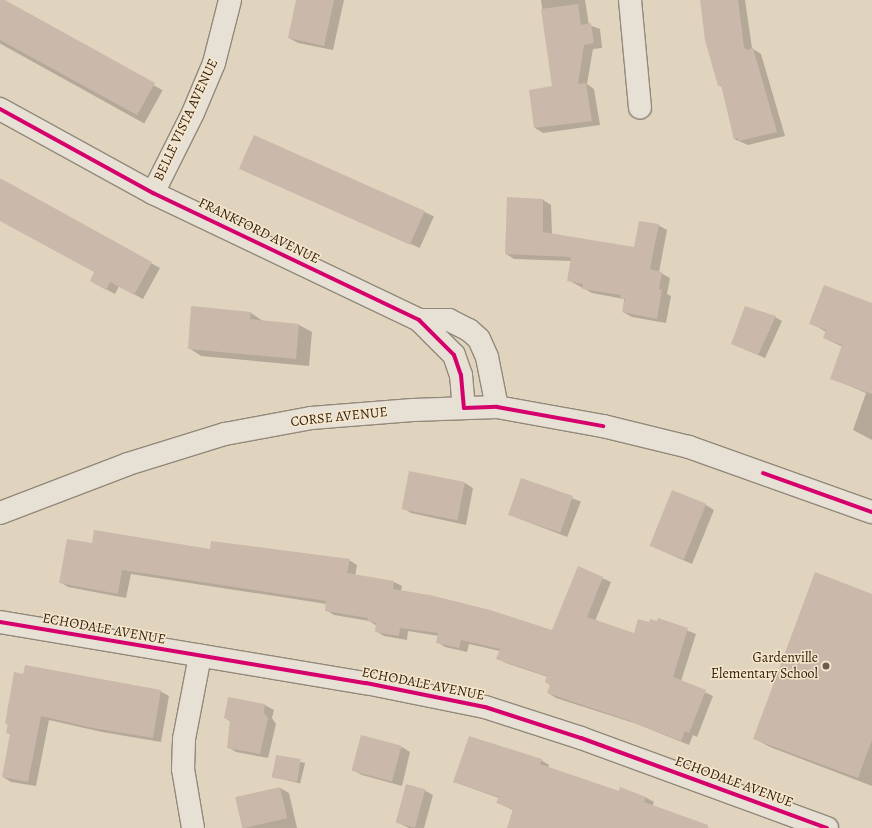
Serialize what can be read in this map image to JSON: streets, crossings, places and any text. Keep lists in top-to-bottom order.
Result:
{
  "streets": {
    "street": [
      "BELLE VISTA AVENUE",
      "FRANKFORD AVENUE",
      "CORSE AVENUE",
      "ECHODALE AVENUE"
    ]
  },
  "crossings": [
    ["BELLE VISTA AVENUE", "FRANKFORD AVENUE"],
    ["FRANKFORD AVENUE", "CORSE AVENUE"]
  ],
  "places": ["Gardenville Elementary School"]
}
